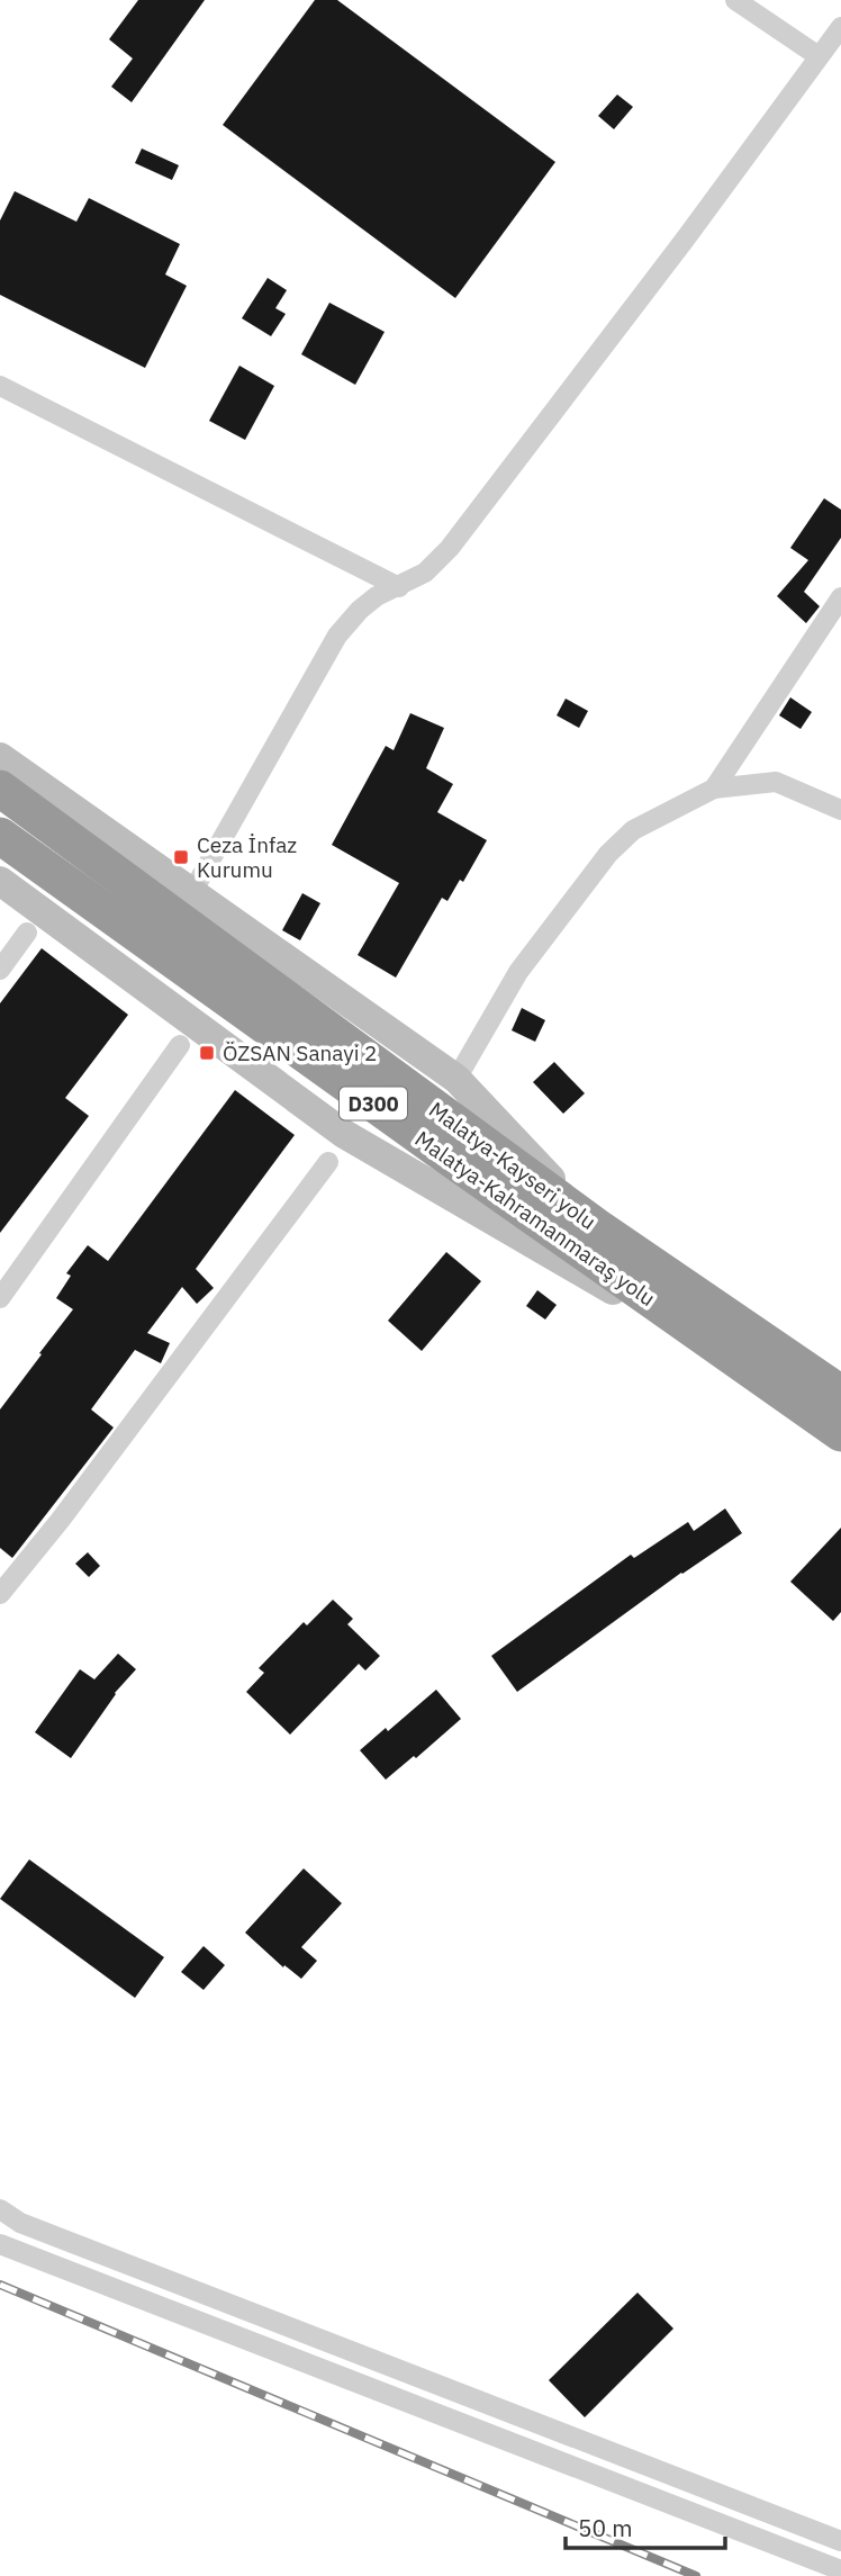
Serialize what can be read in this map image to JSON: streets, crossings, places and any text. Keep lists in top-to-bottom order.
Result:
{
  "streets": {
    "highway": ["D300", "Malatya-Kayseri yolu", "Malatya-Kahramanmaraş yolu"]
  },
  "places": {
    "transit": ["Ceza İnfaz Kurumu", "ÖZSAN Sanayi 2"]
  },
  "scale_bar": "50 m"
}
